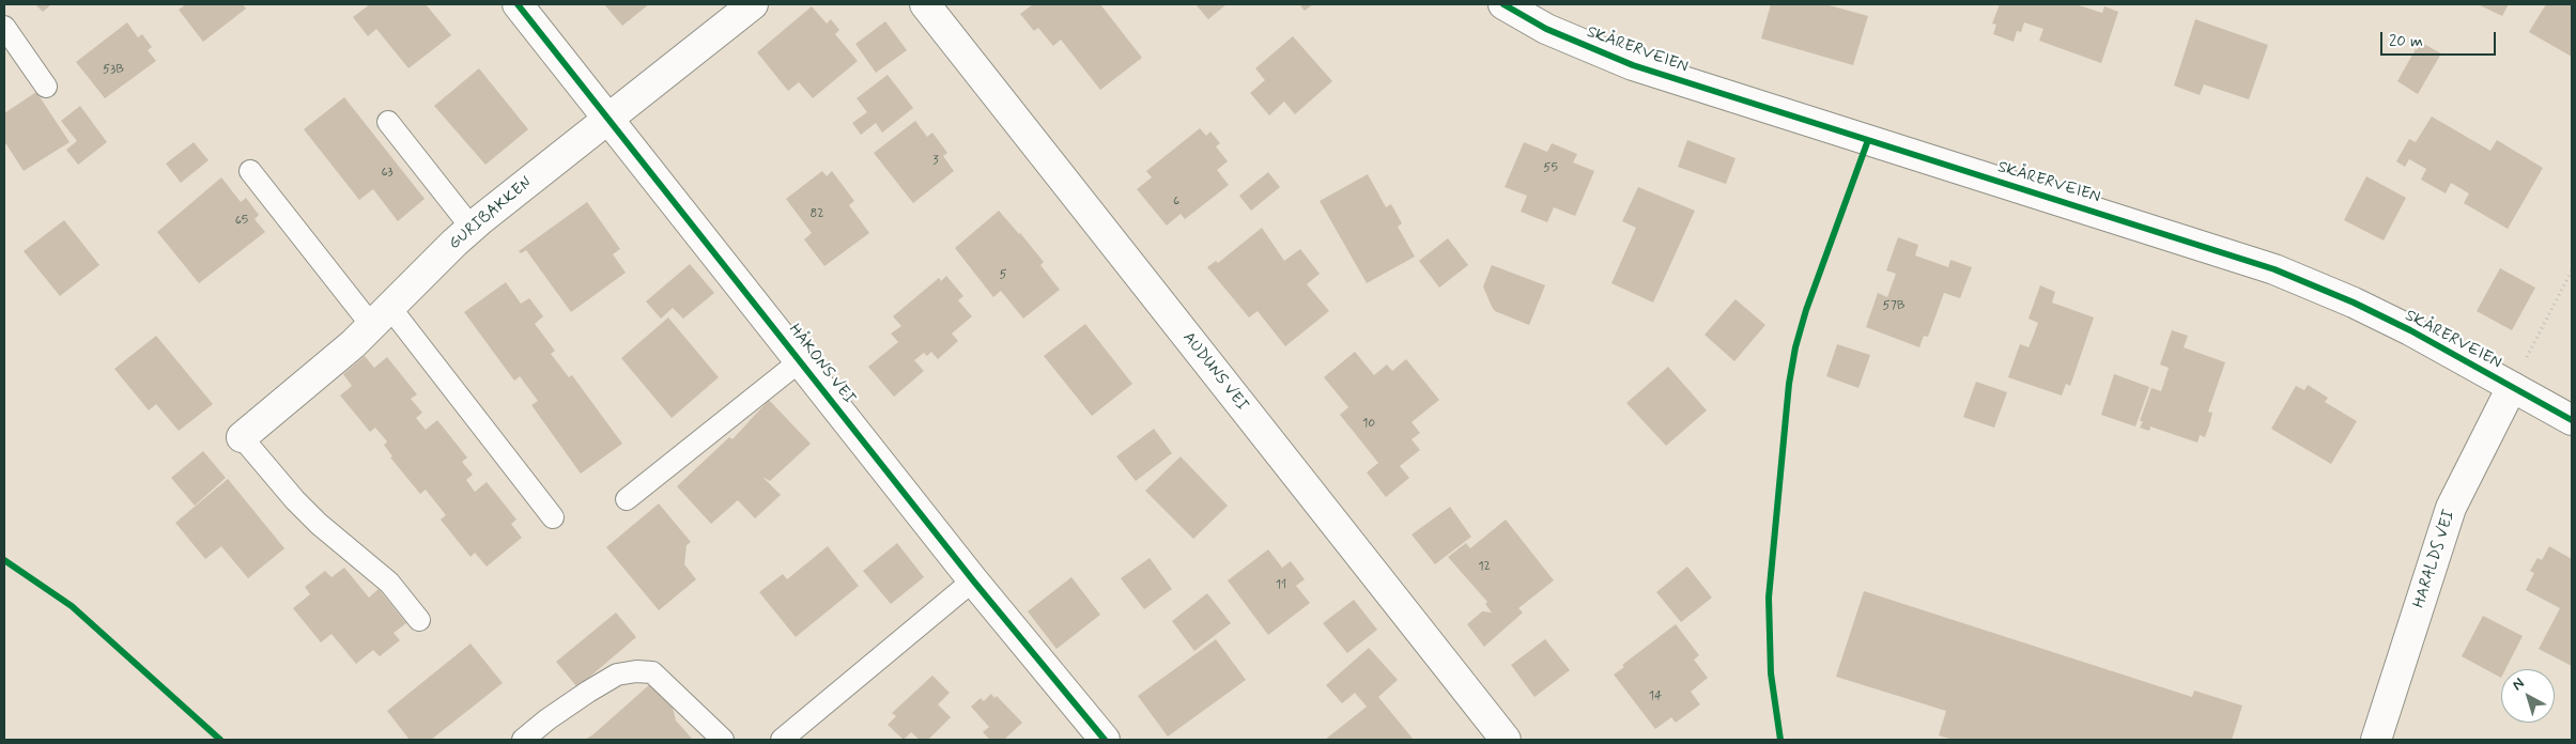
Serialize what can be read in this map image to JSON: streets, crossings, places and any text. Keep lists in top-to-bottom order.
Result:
{
  "streets": {
    "street": [
      "SKÅRERVEIEN",
      "GURIBAKKEN",
      "HÅKONS VEI",
      "AUDUNS VEI",
      "HARALDS VEI"
    ]
  },
  "crossings": [
    ["SKÅRERVEIEN", "HARALDS VEI"],
    ["GURIBAKKEN", "HÅKONS VEI"]
  ],
  "house_numbers": [
    "53B",
    "3",
    "55",
    "63",
    "6",
    "82",
    "65",
    "5",
    "57B",
    "10",
    "12",
    "11",
    "14"
  ],
  "scale_bar": "20 m",
  "north": "top left"
}
